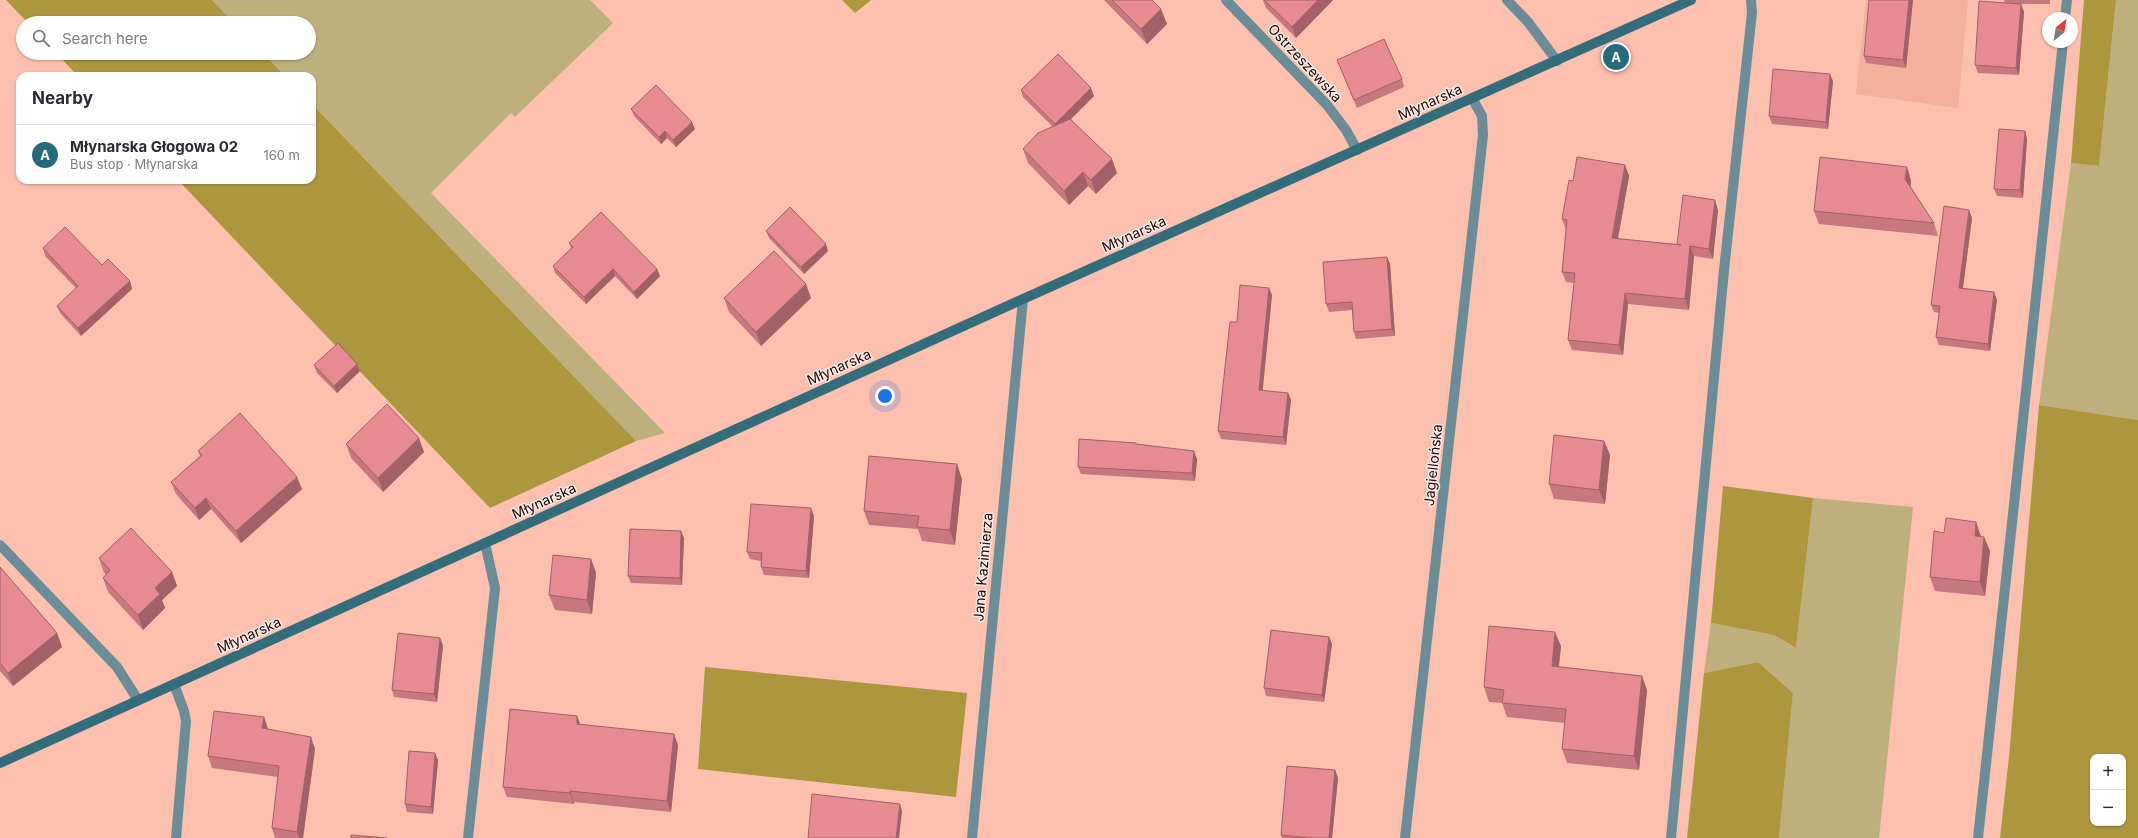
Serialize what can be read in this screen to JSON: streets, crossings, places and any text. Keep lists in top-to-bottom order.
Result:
{
  "streets": {
    "street": [
      "Ostrzeszewska",
      "Młynarska",
      "Jagiellońska",
      "Jana Kazimierza"
    ]
  },
  "crossings": [
    ["Ostrzeszewska", "Młynarska"],
    ["Młynarska", "Jagiellońska"],
    ["Młynarska", "Jana Kazimierza"]
  ],
  "north": "top right",
  "page": {
    "search": "Search here",
    "pins": "A",
    "heading": "Nearby",
    "list": [
      {
        "mark": "A",
        "name": "Młynarska Głogowa 02",
        "note": "Bus stop · Młynarska",
        "value": "160 m"
      }
    ],
    "map_buttons": ["+", "−"]
  }
}
